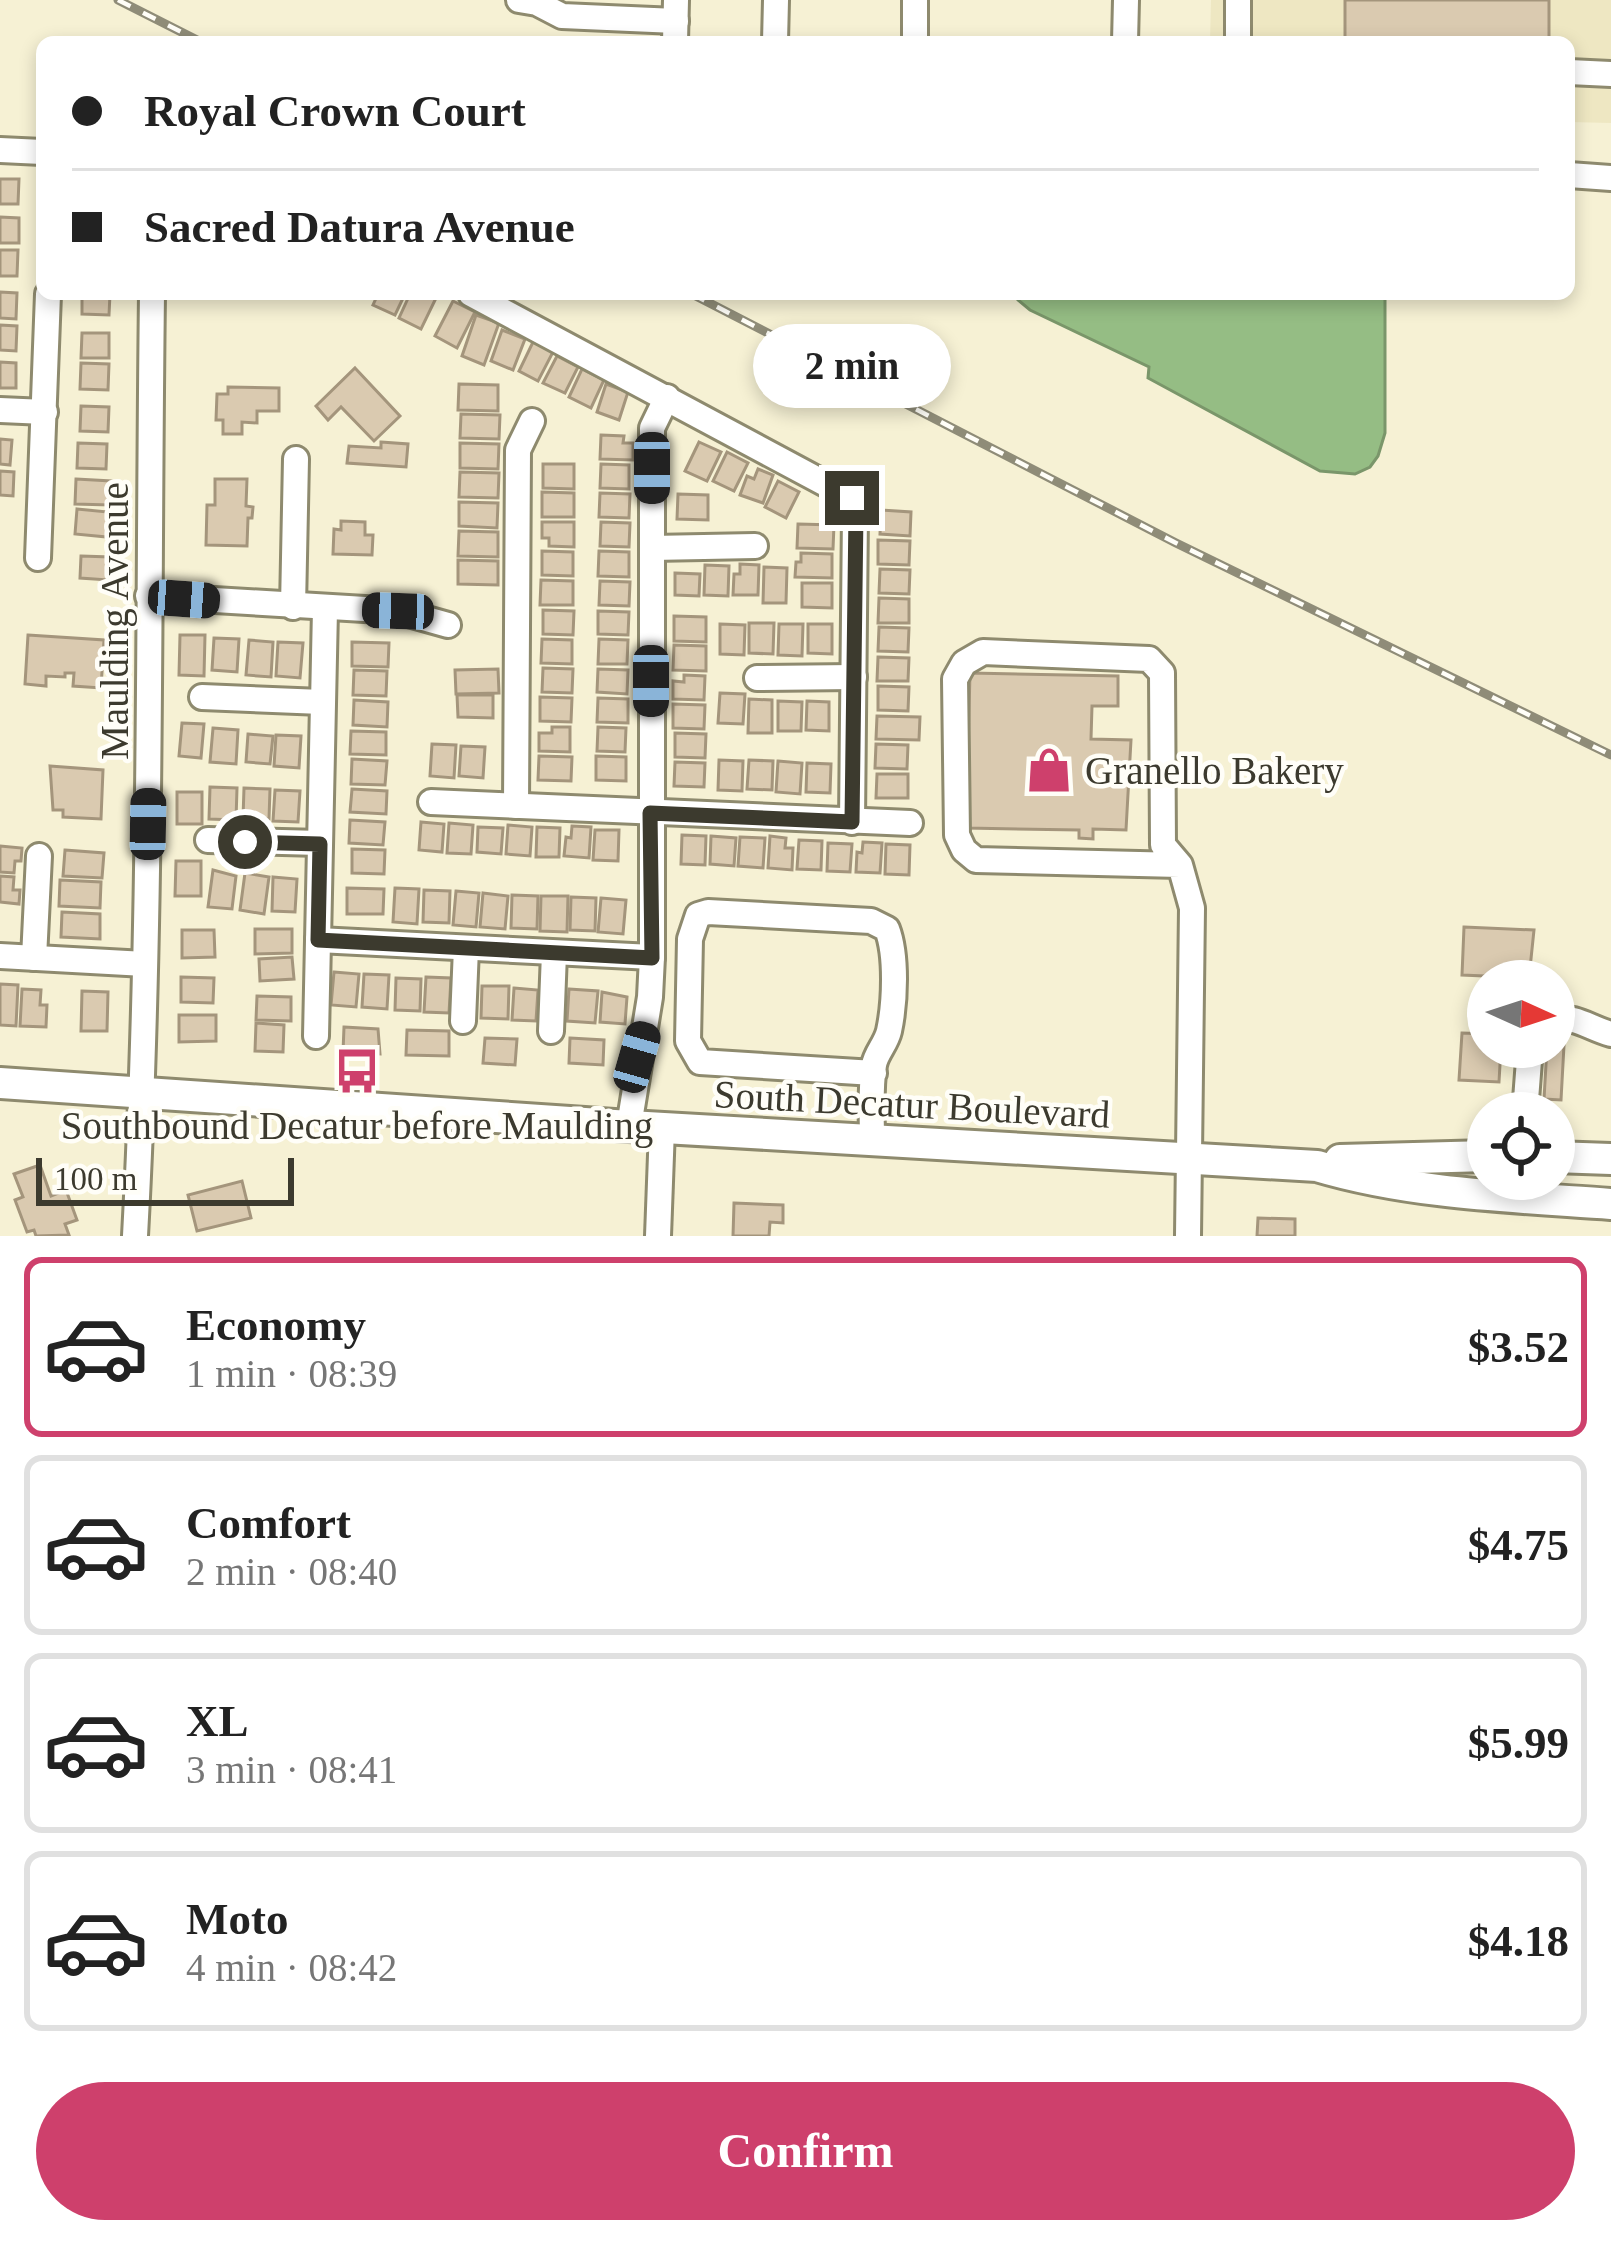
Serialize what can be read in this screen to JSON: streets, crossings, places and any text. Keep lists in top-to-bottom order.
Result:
{
  "streets": {
    "main road": ["South Decatur Boulevard"],
    "street": ["Maulding Avenue"]
  },
  "crossings": [
    ["Maulding Avenue", "South Decatur Boulevard"]
  ],
  "places": {
    "shop": ["Granello Bakery"],
    "bus stop": ["Southbound Decatur before Maulding"]
  },
  "scale_bar": "100 m",
  "north": "right",
  "page": {
    "banner": ["Royal Crown Court", "Sacred Datura Avenue"],
    "bubble": "2 min",
    "scale": "100 m",
    "list": [
      {
        "name": "Economy",
        "note": "1 min · 08:39",
        "value": "$3.52"
      },
      {
        "name": "Comfort",
        "note": "2 min · 08:40",
        "value": "$4.75"
      },
      {
        "name": "XL",
        "note": "3 min · 08:41",
        "value": "$5.99"
      },
      {
        "name": "Moto",
        "note": "4 min · 08:42",
        "value": "$4.18"
      }
    ],
    "buttons": "Confirm"
  }
}
